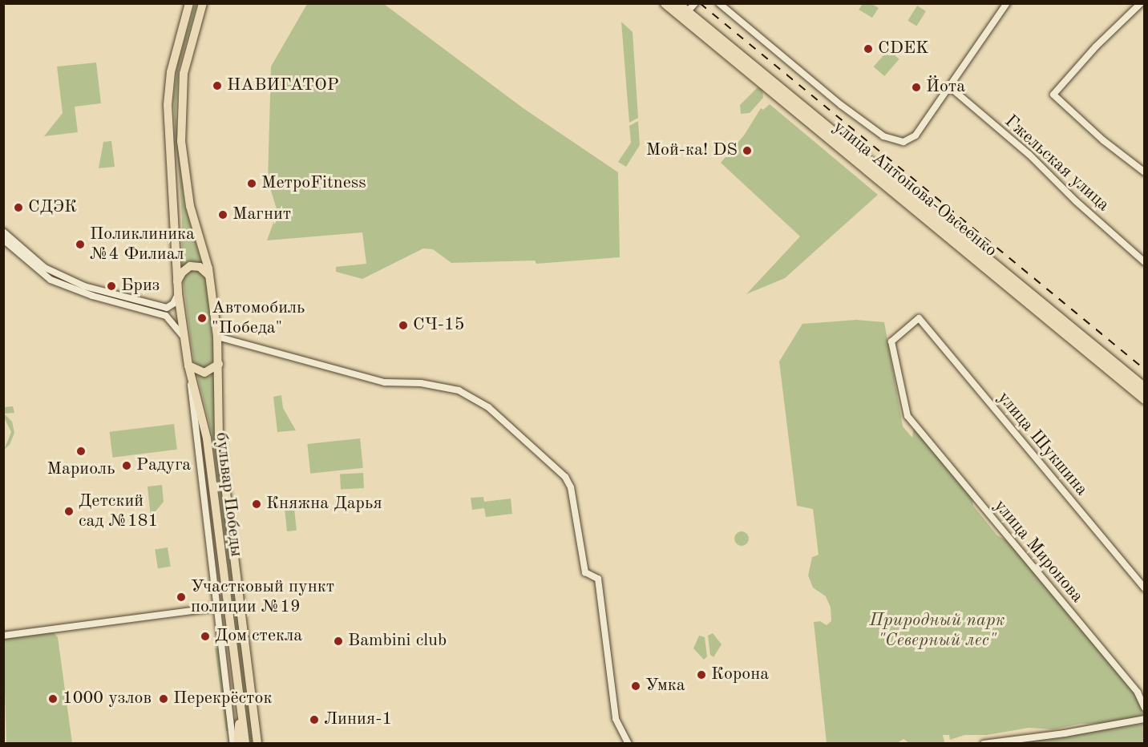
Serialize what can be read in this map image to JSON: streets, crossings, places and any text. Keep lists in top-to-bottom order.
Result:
{
  "streets": {
    "highway": ["улица Антонова-Овсеенко"],
    "main road": ["бульвар Победы"],
    "street": ["Гжельская улица", "улица Шукшина", "улица Миронова"]
  },
  "crossings": [
    ["улица Шукшина", "улица Миронова"]
  ],
  "parks": ["Природный парк \"Северный лес\""],
  "places": [
    "CDEK",
    "НАВИГАТОР",
    "Йота",
    "Мой-ка! DS",
    "МетроFitness",
    "СДЭК",
    "Магнит",
    "Поликлиника №4 Филиал",
    "Бриз",
    "Автомобиль \"Победа\"",
    "СЧ-15",
    "Мариоль",
    "Радуга",
    "Княжна Дарья",
    "Детский сад №181",
    "Участковый пункт полиции №19",
    "Дом стекла",
    "Bambini club",
    "Корона",
    "Умка",
    "1000 узлов",
    "Перекрёсток",
    "Линия-1"
  ]
}
